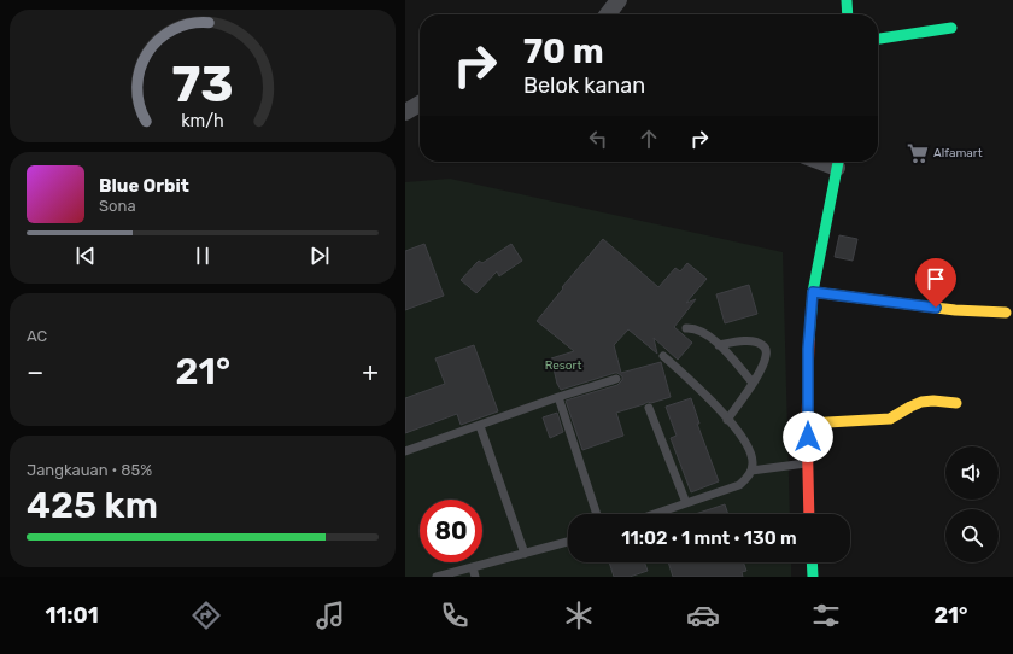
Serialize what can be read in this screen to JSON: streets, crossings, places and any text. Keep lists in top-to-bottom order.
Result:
{
  "parks": ["Resort"],
  "places": {
    "supermarket": ["Alfamart"]
  },
  "page": {
    "turn": ["70 m", "Belok kanan"],
    "song": ["Blue Orbit", "Sona"],
    "tile": [
      "AC",
      ["Jangkauan · 85%", "425 km"]
    ],
    "heat": ["−", "21°", "+"],
    "limit": "80",
    "trip": "11:02 · 1 mnt · 130 m",
    "tabs": ["11:01", "21°"],
    "gauge": ["73", "km/h"]
  }
}
